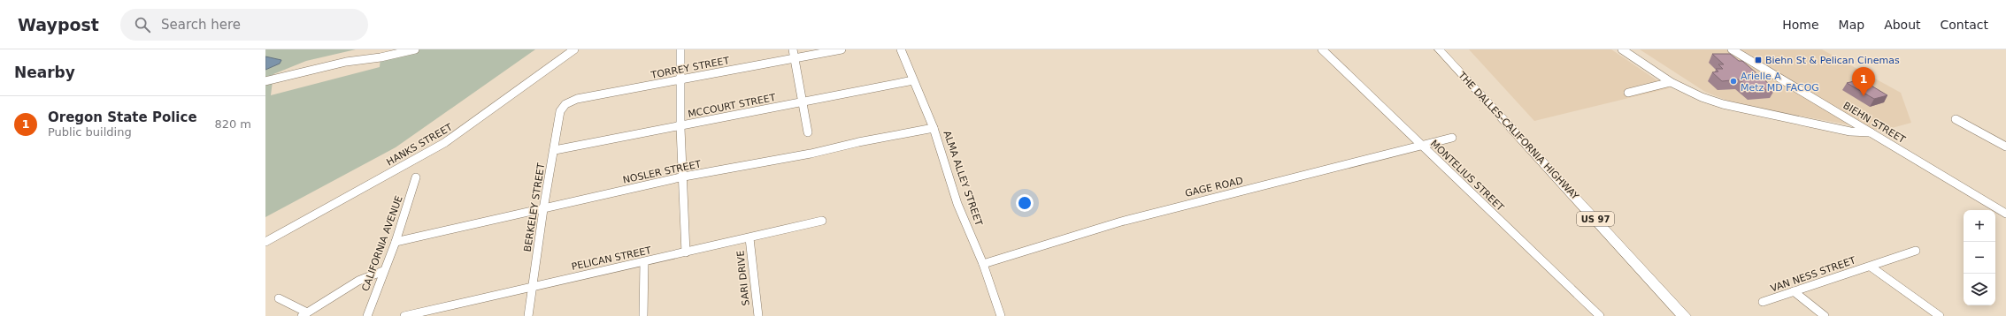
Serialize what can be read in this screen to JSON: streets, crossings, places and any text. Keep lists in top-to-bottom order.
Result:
{
  "streets": {
    "highway": ["THE DALLES-CALIFORNIA HIGHWAY", "US 97"],
    "street": [
      "TORREY STREET",
      "MCCOURT STREET",
      "BIEHN STREET",
      "HANKS STREET",
      "NOSLER STREET",
      "MONTELIUS STREET",
      "ALMA ALLEY STREET",
      "GAGE ROAD",
      "BERKELEY STREET",
      "CALIFORNIA AVENUE",
      "PELICAN STREET",
      "VAN NESS STREET",
      "SARI DRIVE"
    ]
  },
  "crossings": [
    ["TORREY STREET", "BERKELEY STREET"],
    ["MCCOURT STREET", "ALMA ALLEY STREET"],
    ["MCCOURT STREET", "BERKELEY STREET"],
    ["NOSLER STREET", "ALMA ALLEY STREET"],
    ["NOSLER STREET", "BERKELEY STREET"],
    ["NOSLER STREET", "CALIFORNIA AVENUE"],
    ["MONTELIUS STREET", "GAGE ROAD"],
    ["ALMA ALLEY STREET", "GAGE ROAD"],
    ["BERKELEY STREET", "PELICAN STREET"],
    ["PELICAN STREET", "SARI DRIVE"]
  ],
  "places": {
    "transit": ["Biehn St & Pelican Cinemas"],
    "other": ["Arielle A Metz MD FACOG"]
  },
  "page": {
    "header": "Waypost",
    "search": "Search here",
    "nav": [
      "Home",
      "Map",
      "About",
      "Contact"
    ],
    "heading": "Nearby",
    "pins": "1",
    "list": [
      {
        "mark": "1",
        "name": "Oregon State Police",
        "note": "Public building",
        "value": "820 m"
      }
    ],
    "map_buttons": ["+", "−"]
  }
}
